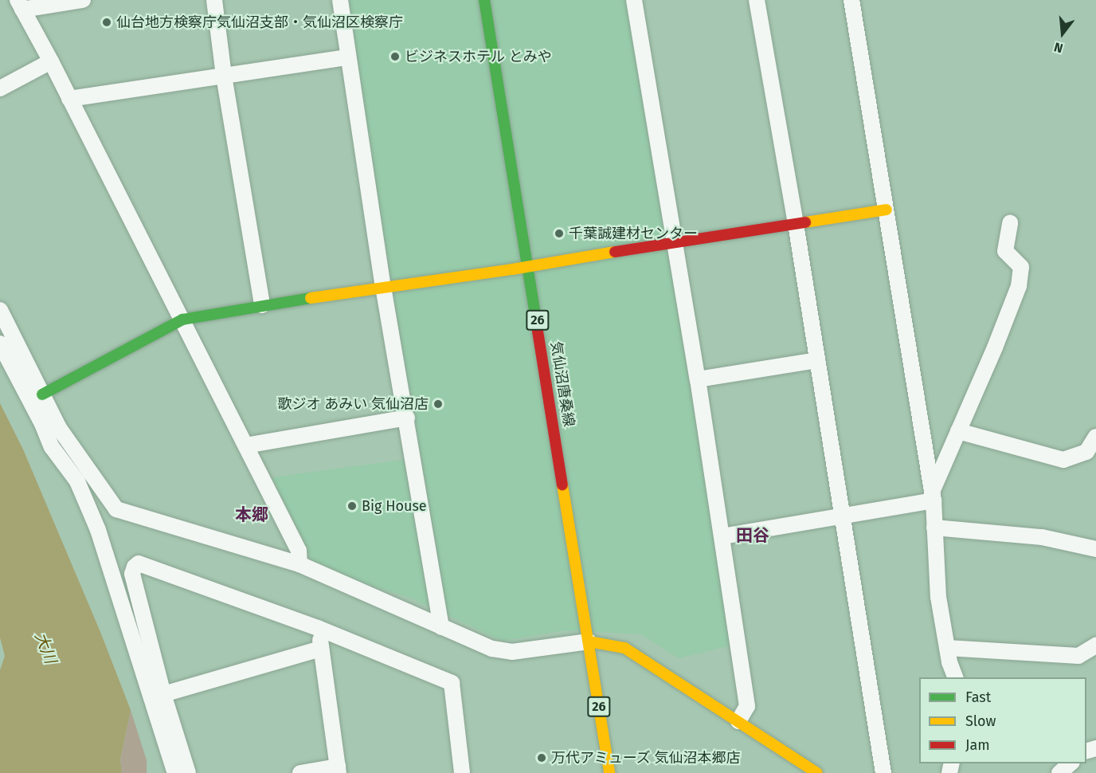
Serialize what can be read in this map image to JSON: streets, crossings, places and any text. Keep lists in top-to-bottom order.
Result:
{
  "streets": {
    "street": ["26", "気仙沼唐桑線"]
  },
  "districts": ["本郷", "田谷"],
  "water": ["大川"],
  "places": [
    "仙台地方検察庁気仙沼支部・気仙沼区検察庁",
    "ビジネスホテル とみや",
    "千葉誠建材センター",
    "歌ジオ あみい 気仙沼店",
    "Big House",
    "万代アミューズ 気仙沼本郷店"
  ],
  "legend": ["Fast", "Slow", "Jam"],
  "north": "bottom"
}
